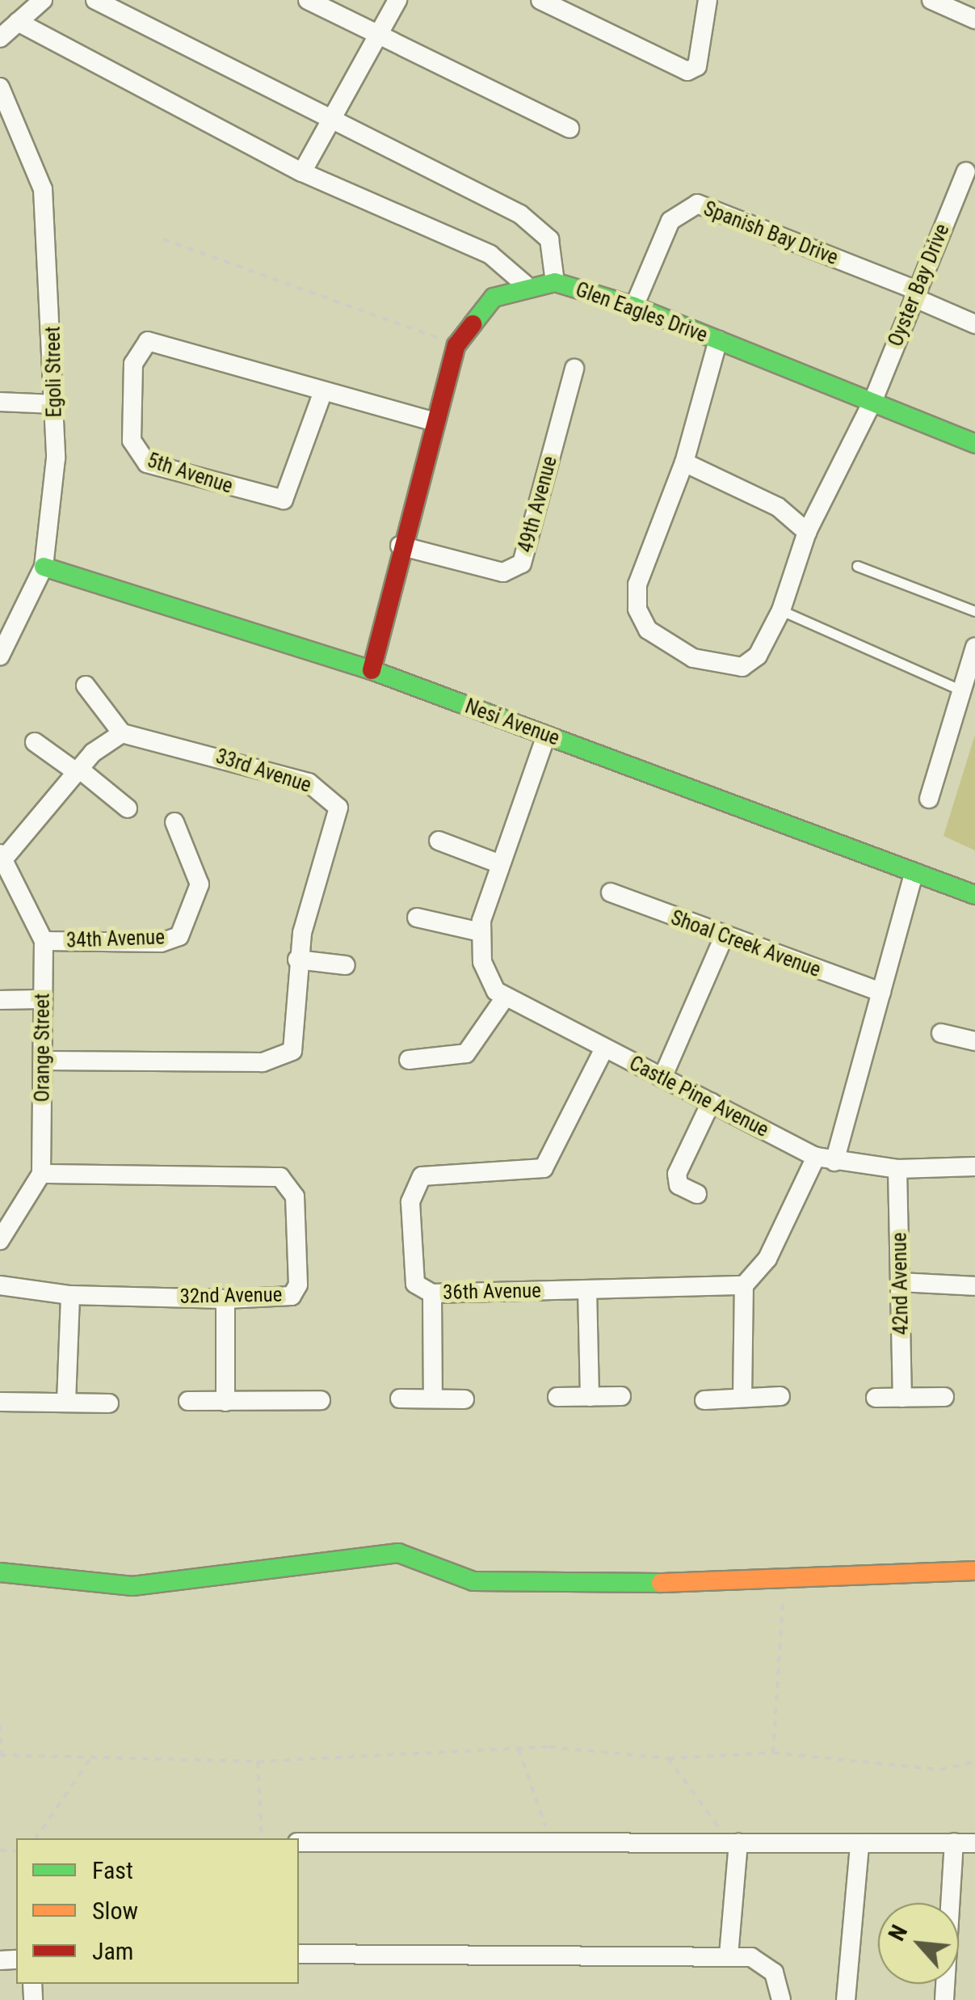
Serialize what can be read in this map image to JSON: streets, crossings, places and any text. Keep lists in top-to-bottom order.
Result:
{
  "streets": {
    "street": [
      "Spanish Bay Drive",
      "Oyster Bay Drive",
      "Glen Eagles Drive",
      "Egoli Street",
      "5th Avenue",
      "49th Avenue",
      "Nesi Avenue",
      "33rd Avenue",
      "34th Avenue",
      "Shoal Creek Avenue",
      "Orange Street",
      "Castle Pine Avenue",
      "42nd Avenue",
      "36th Avenue",
      "32nd Avenue"
    ]
  },
  "crossings": [
    ["Spanish Bay Drive", "Oyster Bay Drive"],
    ["Spanish Bay Drive", "Glen Eagles Drive"],
    ["Oyster Bay Drive", "Glen Eagles Drive"],
    ["Glen Eagles Drive", "5th Avenue"],
    ["Glen Eagles Drive", "49th Avenue"],
    ["Glen Eagles Drive", "Nesi Avenue"],
    ["Egoli Street", "Nesi Avenue"],
    ["33rd Avenue", "Orange Street"],
    ["34th Avenue", "Orange Street"],
    ["Orange Street", "32nd Avenue"],
    ["Castle Pine Avenue", "42nd Avenue"],
    ["Castle Pine Avenue", "36th Avenue"]
  ],
  "legend": ["Fast", "Slow", "Jam"],
  "north": "top left"
}
